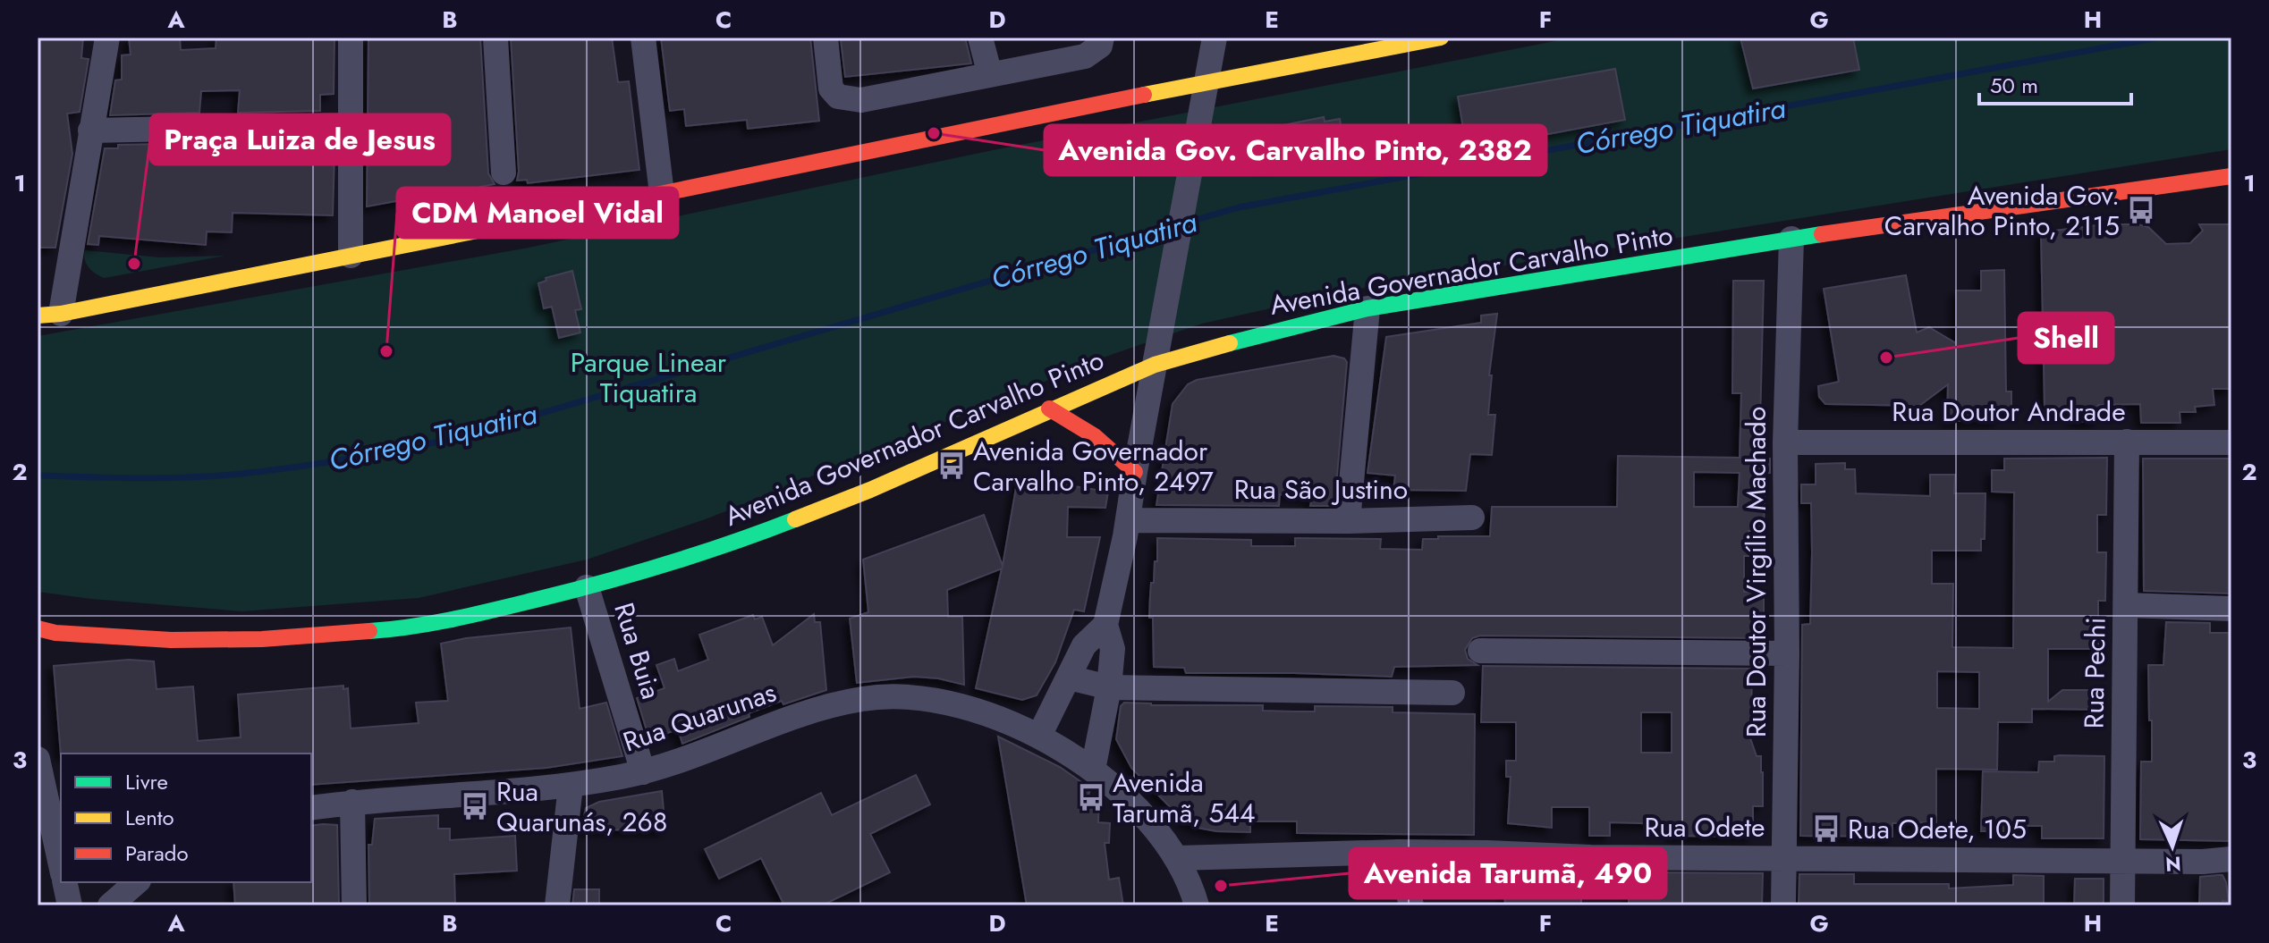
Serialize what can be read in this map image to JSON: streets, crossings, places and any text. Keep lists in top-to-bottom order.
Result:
{
  "streets": {
    "main road": ["Avenida Governador Carvalho Pinto"],
    "street": [
      "Rua Doutor Andrade",
      "Rua São Justino",
      "Rua Doutor Virgílio Machado",
      "Rua Buia",
      "Rua Pechi",
      "Rua Quarunas",
      "Rua Odete"
    ]
  },
  "crossings": [
    ["Avenida Governador Carvalho Pinto", "Rua Doutor Virgílio Machado"],
    ["Avenida Governador Carvalho Pinto", "Rua Buia"],
    ["Rua Doutor Andrade", "Rua Doutor Virgílio Machado"],
    ["Rua Doutor Andrade", "Rua Pechi"],
    ["Rua Doutor Virgílio Machado", "Rua Odete"],
    ["Rua Buia", "Rua Quarunas"],
    ["Rua Pechi", "Rua Odete"],
    ["Rua Quarunas", "Rua Odete"]
  ],
  "water": ["Córrego Tiquatira"],
  "parks": ["Parque Linear Tiquatira"],
  "places": {
    "other": [
      "Avenida Gov. Carvalho Pinto, 2382",
      "Praça Luiza de Jesus",
      "CDM Manoel Vidal",
      "Shell",
      "Avenida Tarumã, 490"
    ],
    "bus stop": [
      "Avenida Gov. Carvalho Pinto, 2115",
      "Avenida Governador Carvalho Pinto, 2497",
      "Avenida Tarumã, 544",
      "Rua Quarunás, 268",
      "Rua Odete, 105"
    ]
  },
  "legend": ["Livre", "Lento", "Parado"],
  "scale_bar": "50 m",
  "north": "bottom",
  "grid": {
    "columns": [
      "A",
      "B",
      "C",
      "D",
      "E",
      "F",
      "G",
      "H"
    ],
    "rows": ["1", "2", "3"]
  }
}
